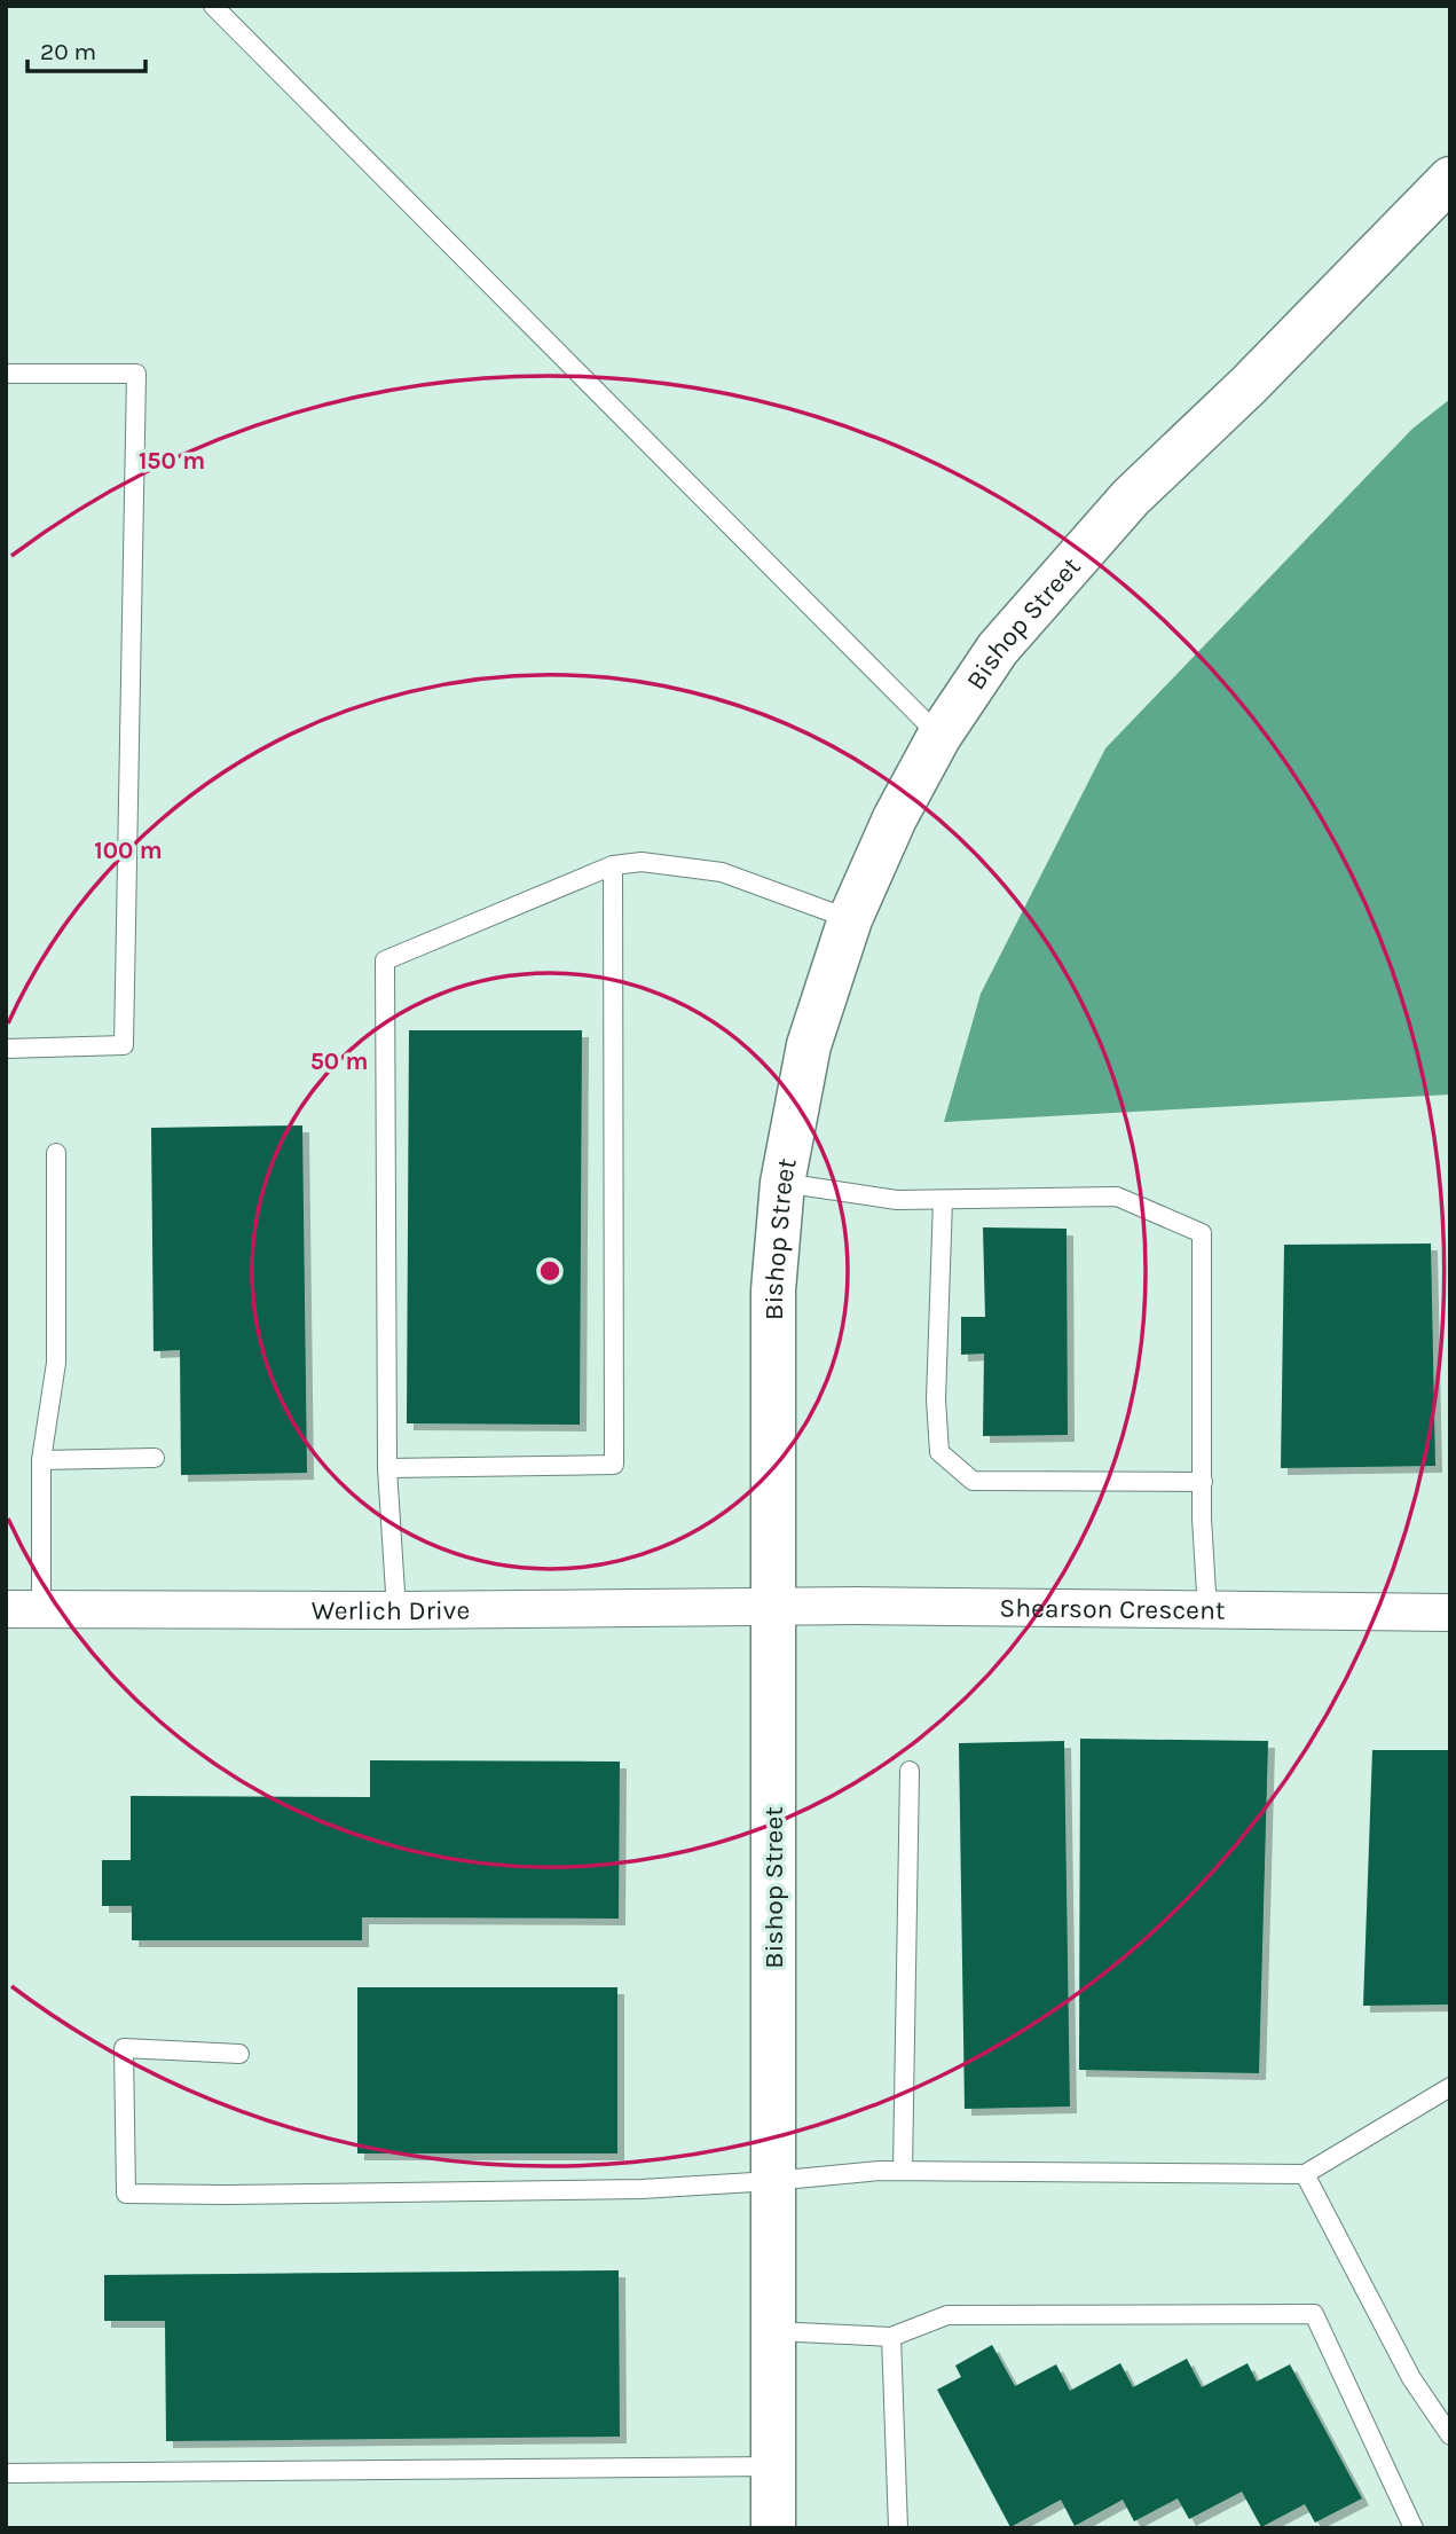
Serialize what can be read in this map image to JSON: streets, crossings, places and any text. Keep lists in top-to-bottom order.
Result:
{
  "streets": {
    "street": ["Bishop Street", "Werlich Drive", "Shearson Crescent"]
  },
  "crossings": [
    ["Bishop Street", "Werlich Drive"],
    ["Bishop Street", "Shearson Crescent"],
    ["Werlich Drive", "Shearson Crescent"]
  ],
  "scale_bar": "20 m",
  "rings": ["150 m", "100 m", "50 m"]
}
